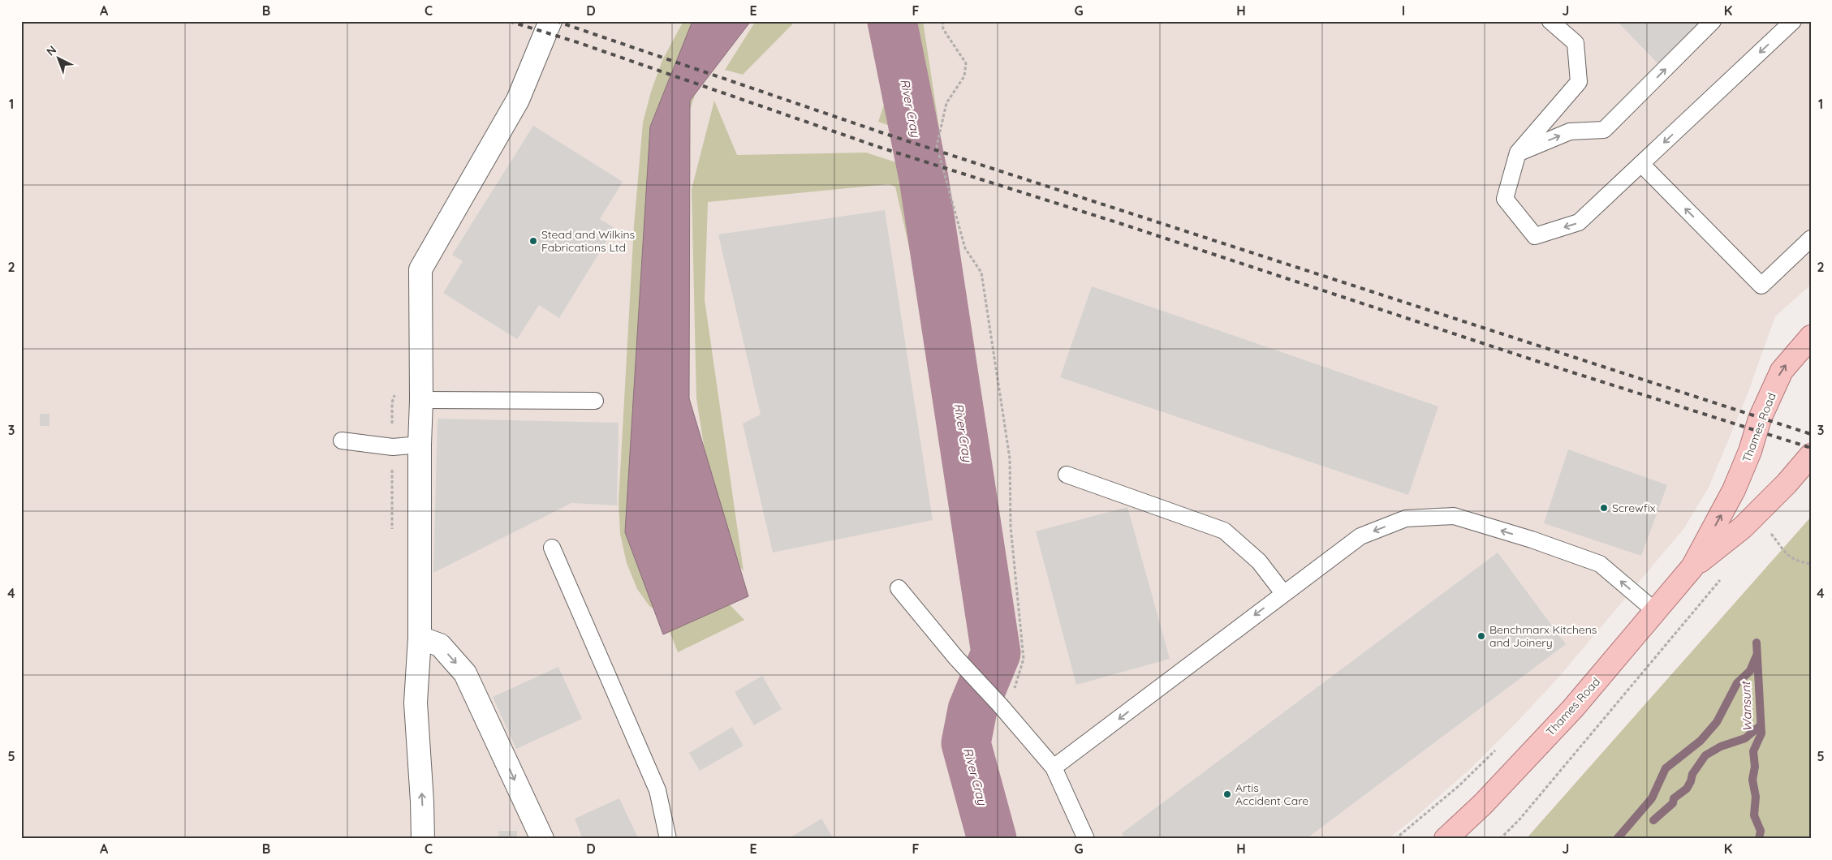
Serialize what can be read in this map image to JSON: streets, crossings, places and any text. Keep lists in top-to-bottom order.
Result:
{
  "streets": {
    "main road": ["Thames Road"]
  },
  "water": ["River Cray", "Wansunt"],
  "places": [
    "Stead and Wilkins Fabrications Ltd",
    "Screwfix",
    "Benchmarx Kitchens and Joinery",
    "Artis Accident Care"
  ],
  "north": "top left",
  "grid": {
    "columns": [
      "A",
      "B",
      "C",
      "D",
      "E",
      "F",
      "G",
      "H",
      "I",
      "J",
      "K"
    ],
    "rows": [
      "1",
      "2",
      "3",
      "4",
      "5"
    ]
  }
}
